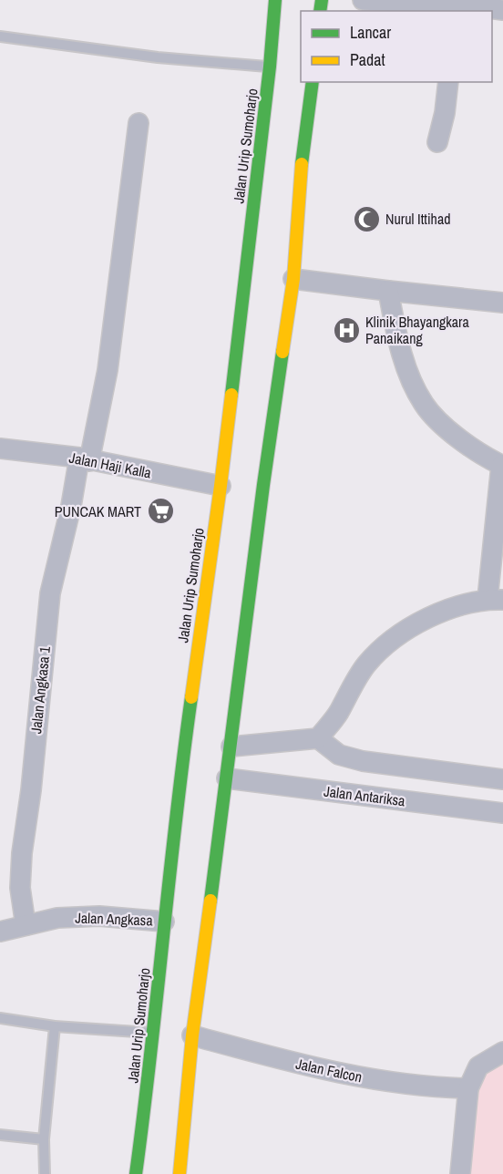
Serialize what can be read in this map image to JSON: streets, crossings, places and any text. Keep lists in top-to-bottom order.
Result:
{
  "streets": {
    "highway": ["Jalan Urip Sumoharjo"],
    "street": [
      "Jalan Haji Kalla",
      "Jalan Angkasa 1",
      "Jalan Antariksa",
      "Jalan Angkasa",
      "Jalan Falcon"
    ]
  },
  "crossings": [
    ["Jalan Urip Sumoharjo", "Jalan Haji Kalla"],
    ["Jalan Urip Sumoharjo", "Jalan Angkasa"],
    ["Jalan Haji Kalla", "Jalan Angkasa 1"],
    ["Jalan Angkasa 1", "Jalan Angkasa"]
  ],
  "places": {
    "mosque": ["Nurul Ittihad"],
    "hospital": ["Klinik Bhayangkara Panaikang"],
    "supermarket": ["PUNCAK MART"]
  },
  "legend": ["Lancar", "Padat"]
}
